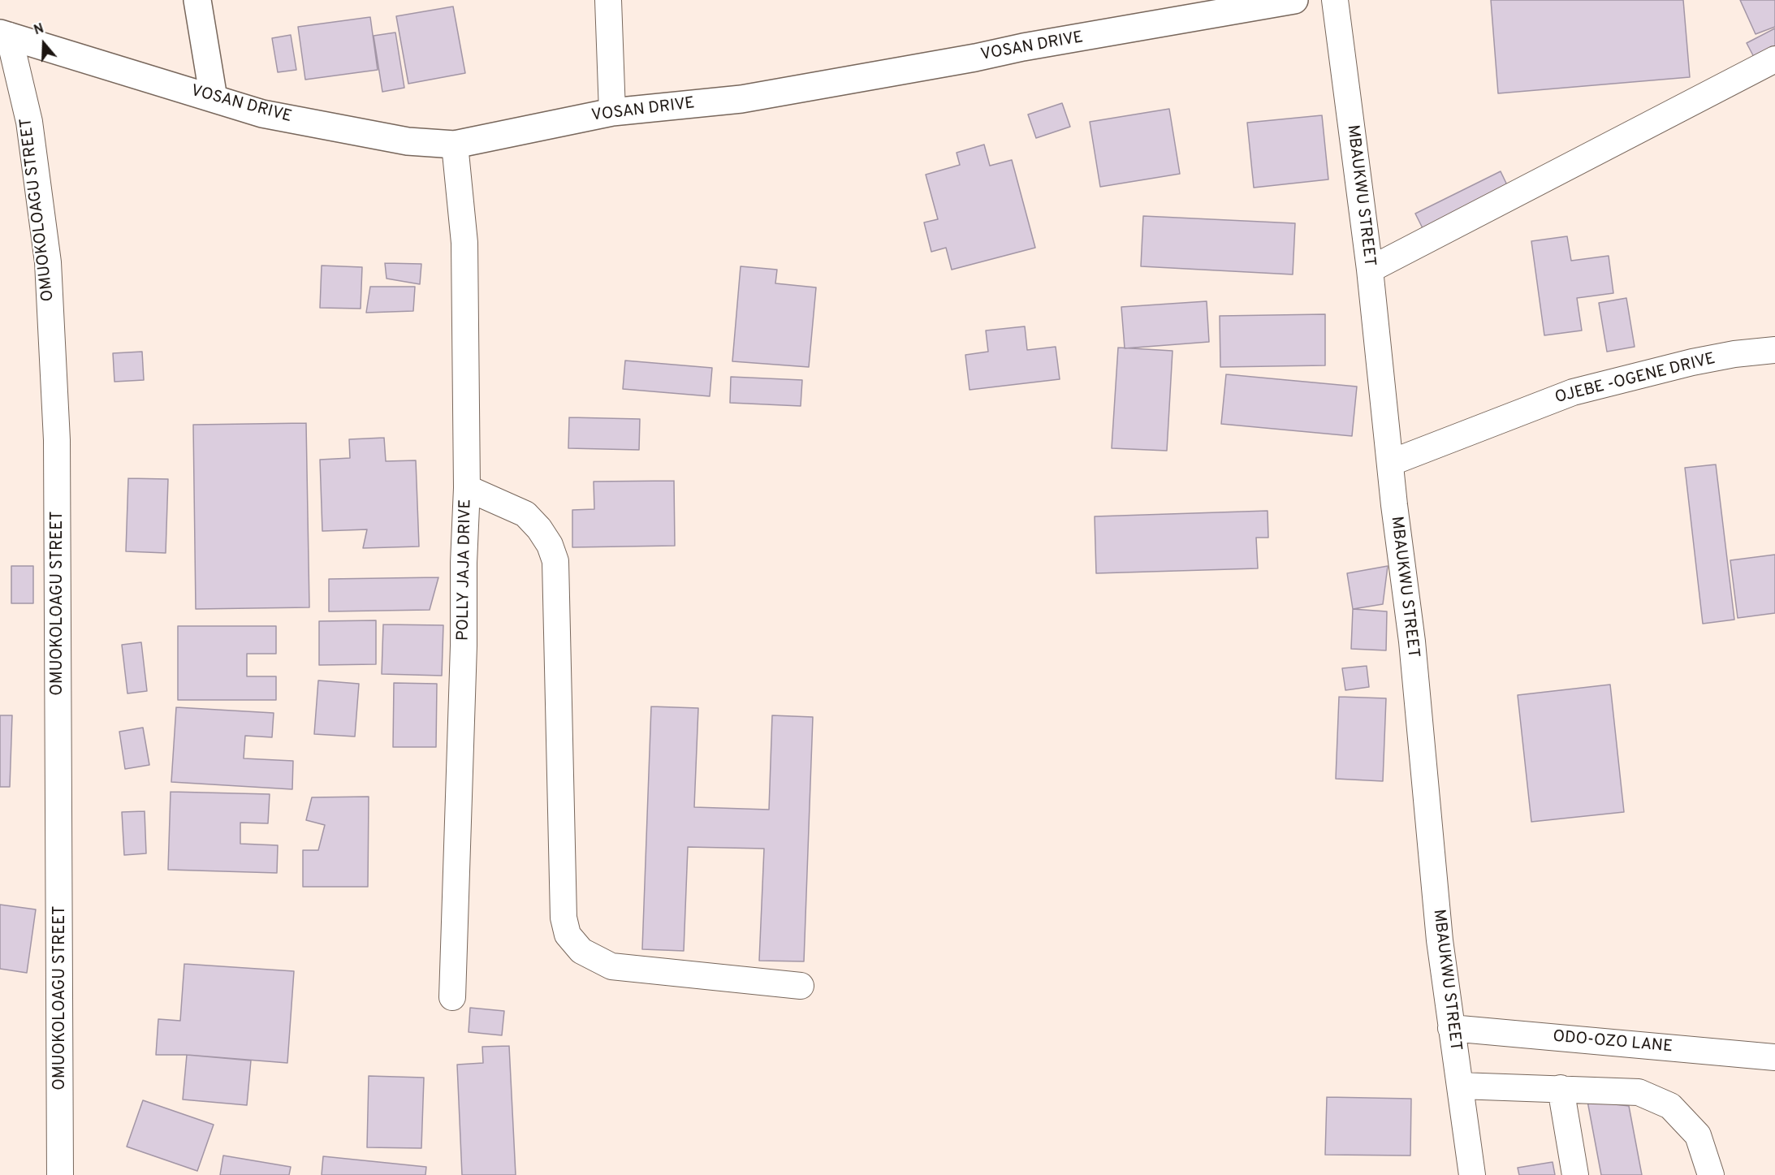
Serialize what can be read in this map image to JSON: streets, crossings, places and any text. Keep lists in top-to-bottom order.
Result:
{
  "streets": {
    "street": [
      "VOSAN DRIVE",
      "MBAUKWU STREET",
      "OMUOKOLOAGU STREET",
      "OJEBE -OGENE DRIVE",
      "POLLY JAJA DRIVE",
      "ODO-OZO LANE"
    ]
  },
  "crossings": [
    ["VOSAN DRIVE", "OMUOKOLOAGU STREET"],
    ["VOSAN DRIVE", "POLLY JAJA DRIVE"],
    ["MBAUKWU STREET", "OJEBE -OGENE DRIVE"],
    ["MBAUKWU STREET", "ODO-OZO LANE"]
  ],
  "north": "top"
}
